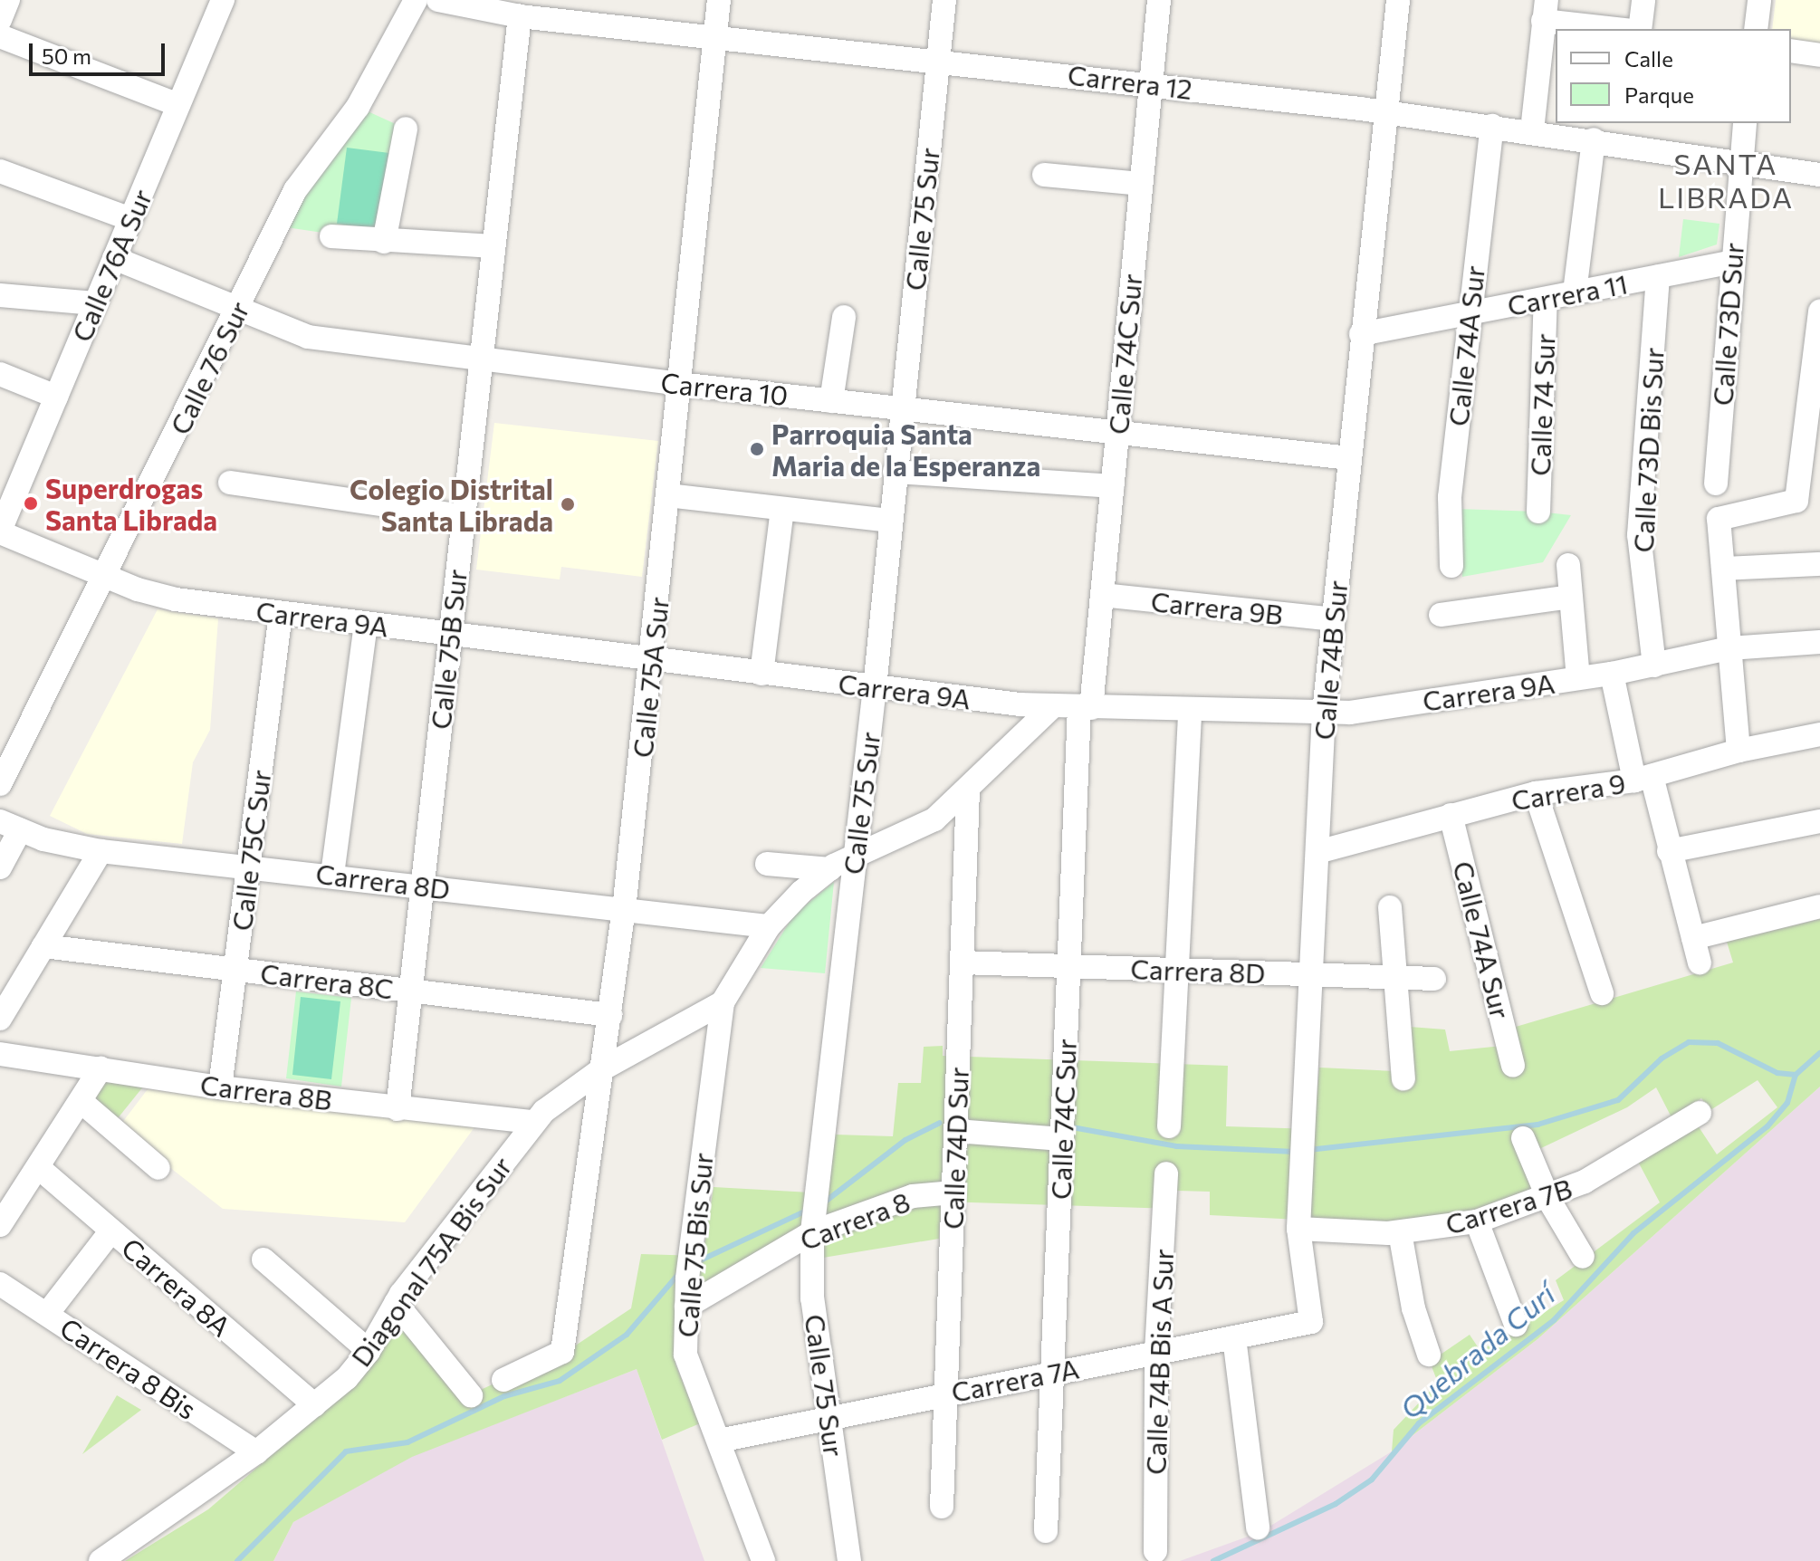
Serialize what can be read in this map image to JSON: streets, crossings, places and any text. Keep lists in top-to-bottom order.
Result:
{
  "streets": {
    "street": [
      "Carrera 12",
      "Calle 75 Sur",
      "Calle 76A Sur",
      "Carrera 11",
      "Calle 73D Sur",
      "Calle 74A Sur",
      "Calle 74C Sur",
      "Calle 76 Sur",
      "Carrera 10",
      "Calle 74 Sur",
      "Calle 73D Bis Sur",
      "Carrera 9B",
      "Carrera 9A",
      "Calle 75B Sur",
      "Calle 74B Sur",
      "Calle 75A Sur",
      "Carrera 9",
      "Calle 75C Sur",
      "Carrera 8D",
      "Carrera 8C",
      "Carrera 8B",
      "Calle 74D Sur",
      "Carrera 7B",
      "Carrera 8",
      "Calle 75 Bis Sur",
      "Diagonal 75A Bis Sur",
      "Carrera 8A",
      "Calle 74B Bis A Sur",
      "Carrera 8 Bis",
      "Carrera 7A"
    ]
  },
  "crossings": [
    ["Carrera 12", "Calle 75 Sur"],
    ["Carrera 12", "Calle 73D Sur"],
    ["Carrera 12", "Calle 74A Sur"],
    ["Carrera 12", "Calle 74C Sur"],
    ["Carrera 12", "Calle 75B Sur"],
    ["Carrera 12", "Calle 74B Sur"],
    ["Carrera 12", "Calle 75A Sur"],
    ["Calle 75 Sur", "Carrera 10"],
    ["Calle 75 Sur", "Carrera 9A"],
    ["Calle 75 Sur", "Carrera 8"],
    ["Calle 75 Sur", "Carrera 7A"],
    ["Calle 76A Sur", "Carrera 10"],
    ["Calle 76A Sur", "Carrera 9A"],
    ["Carrera 11", "Calle 73D Sur"],
    ["Carrera 11", "Calle 74A Sur"],
    ["Carrera 11", "Calle 74 Sur"],
    ["Carrera 11", "Calle 73D Bis Sur"],
    ["Carrera 11", "Calle 74B Sur"],
    ["Calle 74A Sur", "Carrera 9"],
    ["Calle 74C Sur", "Carrera 10"],
    ["Calle 74C Sur", "Carrera 9B"],
    ["Calle 74C Sur", "Carrera 9A"],
    ["Calle 74C Sur", "Carrera 8D"],
    ["Calle 74C Sur", "Carrera 7A"],
    ["Calle 76 Sur", "Carrera 10"],
    ["Calle 76 Sur", "Carrera 9A"],
    ["Carrera 10", "Calle 75B Sur"],
    ["Carrera 10", "Calle 74B Sur"],
    ["Carrera 10", "Calle 75A Sur"],
    ["Calle 73D Bis Sur", "Carrera 9A"],
    ["Carrera 9B", "Calle 74B Sur"],
    ["Carrera 9A", "Calle 75B Sur"],
    ["Carrera 9A", "Calle 74B Sur"],
    ["Carrera 9A", "Calle 75A Sur"],
    ["Carrera 9A", "Calle 75C Sur"],
    ["Calle 75B Sur", "Carrera 8D"],
    ["Calle 75B Sur", "Carrera 8C"],
    ["Calle 75B Sur", "Carrera 8B"],
    ["Calle 74B Sur", "Carrera 9"],
    ["Calle 74B Sur", "Carrera 8D"],
    ["Calle 74B Sur", "Carrera 7B"],
    ["Calle 74B Sur", "Carrera 7A"],
    ["Calle 75A Sur", "Carrera 8D"],
    ["Calle 75A Sur", "Carrera 8C"],
    ["Calle 75A Sur", "Diagonal 75A Bis Sur"],
    ["Calle 75C Sur", "Carrera 8D"],
    ["Calle 75C Sur", "Carrera 8C"],
    ["Calle 75C Sur", "Carrera 8B"],
    ["Carrera 8D", "Calle 74D Sur"],
    ["Carrera 8B", "Diagonal 75A Bis Sur"],
    ["Calle 74D Sur", "Carrera 8"],
    ["Calle 74D Sur", "Carrera 7A"],
    ["Carrera 8", "Calle 75 Bis Sur"],
    ["Calle 75 Bis Sur", "Diagonal 75A Bis Sur"],
    ["Calle 75 Bis Sur", "Carrera 7A"],
    ["Diagonal 75A Bis Sur", "Carrera 8A"],
    ["Diagonal 75A Bis Sur", "Carrera 8 Bis"],
    ["Calle 74B Bis A Sur", "Carrera 7A"]
  ],
  "districts": ["SANTA LIBRADA"],
  "water": ["Quebrada Curí"],
  "places": ["Parroquia Santa Maria de la Esperanza", "Superdrogas Santa Librada", "Colegio Distrital Santa Librada"],
  "legend": ["Calle", "Parque"],
  "scale_bar": "50 m"
}
